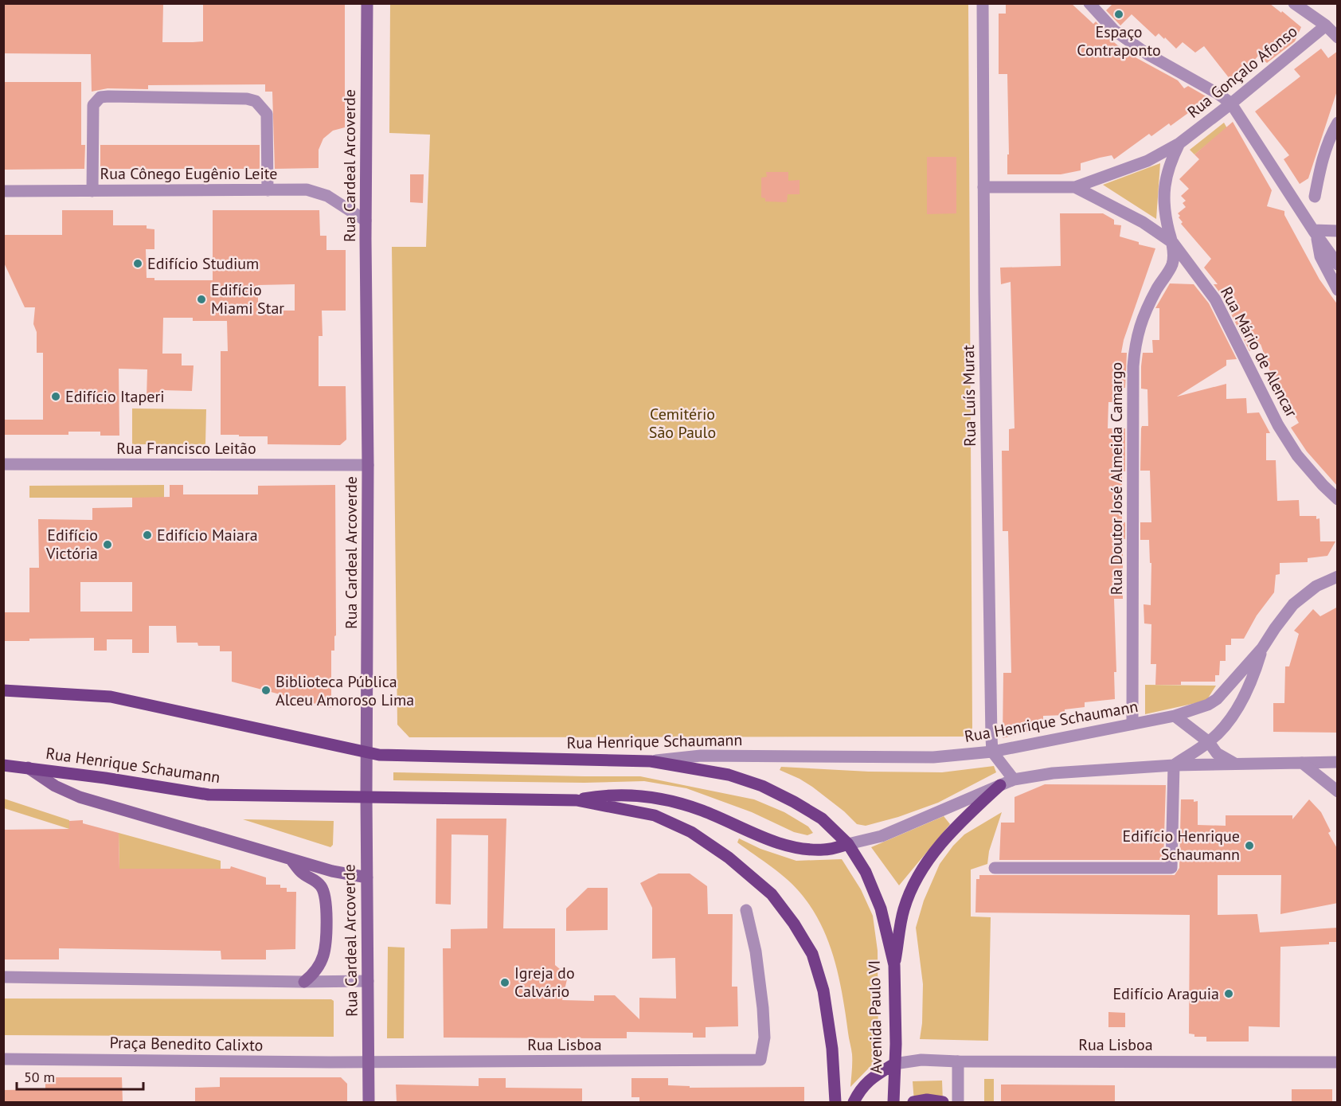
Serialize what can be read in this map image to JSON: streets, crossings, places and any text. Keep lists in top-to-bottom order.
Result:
{
  "streets": {
    "main road": ["Rua Cardeal Arcoverde", "Rua Henrique Schaumann", "Avenida Paulo VI"],
    "street": [
      "Rua Gonçalo Afonso",
      "Rua Cônego Eugênio Leite",
      "Rua Mário de Alencar",
      "Rua Luís Murat",
      "Rua Francisco Leitão",
      "Rua Doutor José Almeida Camargo",
      "Praça Benedito Calixto",
      "Rua Lisboa"
    ]
  },
  "crossings": [
    ["Rua Gonçalo Afonso", "Rua Mário de Alencar"],
    ["Rua Cardeal Arcoverde", "Rua Cônego Eugênio Leite"],
    ["Rua Cardeal Arcoverde", "Rua Francisco Leitão"],
    ["Rua Cardeal Arcoverde", "Rua Henrique Schaumann"],
    ["Rua Cardeal Arcoverde", "Praça Benedito Calixto"],
    ["Rua Cardeal Arcoverde", "Rua Lisboa"],
    ["Rua Mário de Alencar", "Rua Luís Murat"],
    ["Rua Mário de Alencar", "Rua Doutor José Almeida Camargo"],
    ["Rua Luís Murat", "Rua Henrique Schaumann"],
    ["Rua Doutor José Almeida Camargo", "Rua Henrique Schaumann"],
    ["Rua Henrique Schaumann", "Avenida Paulo VI"],
    ["Avenida Paulo VI", "Rua Lisboa"],
    ["Praça Benedito Calixto", "Rua Lisboa"]
  ],
  "parks": ["Cemitério São Paulo"],
  "places": [
    "Espaço Contraponto",
    "Edifício Studium",
    "Edifício Miami Star",
    "Edifício Itaperi",
    "Edifício Maiara",
    "Edifício Victória",
    "Biblioteca Pública Alceu Amoroso Lima",
    "Edifício Henrique Schaumann",
    "Igreja do Calvário",
    "Edifício Araguia"
  ],
  "scale_bar": "50 m"
}
